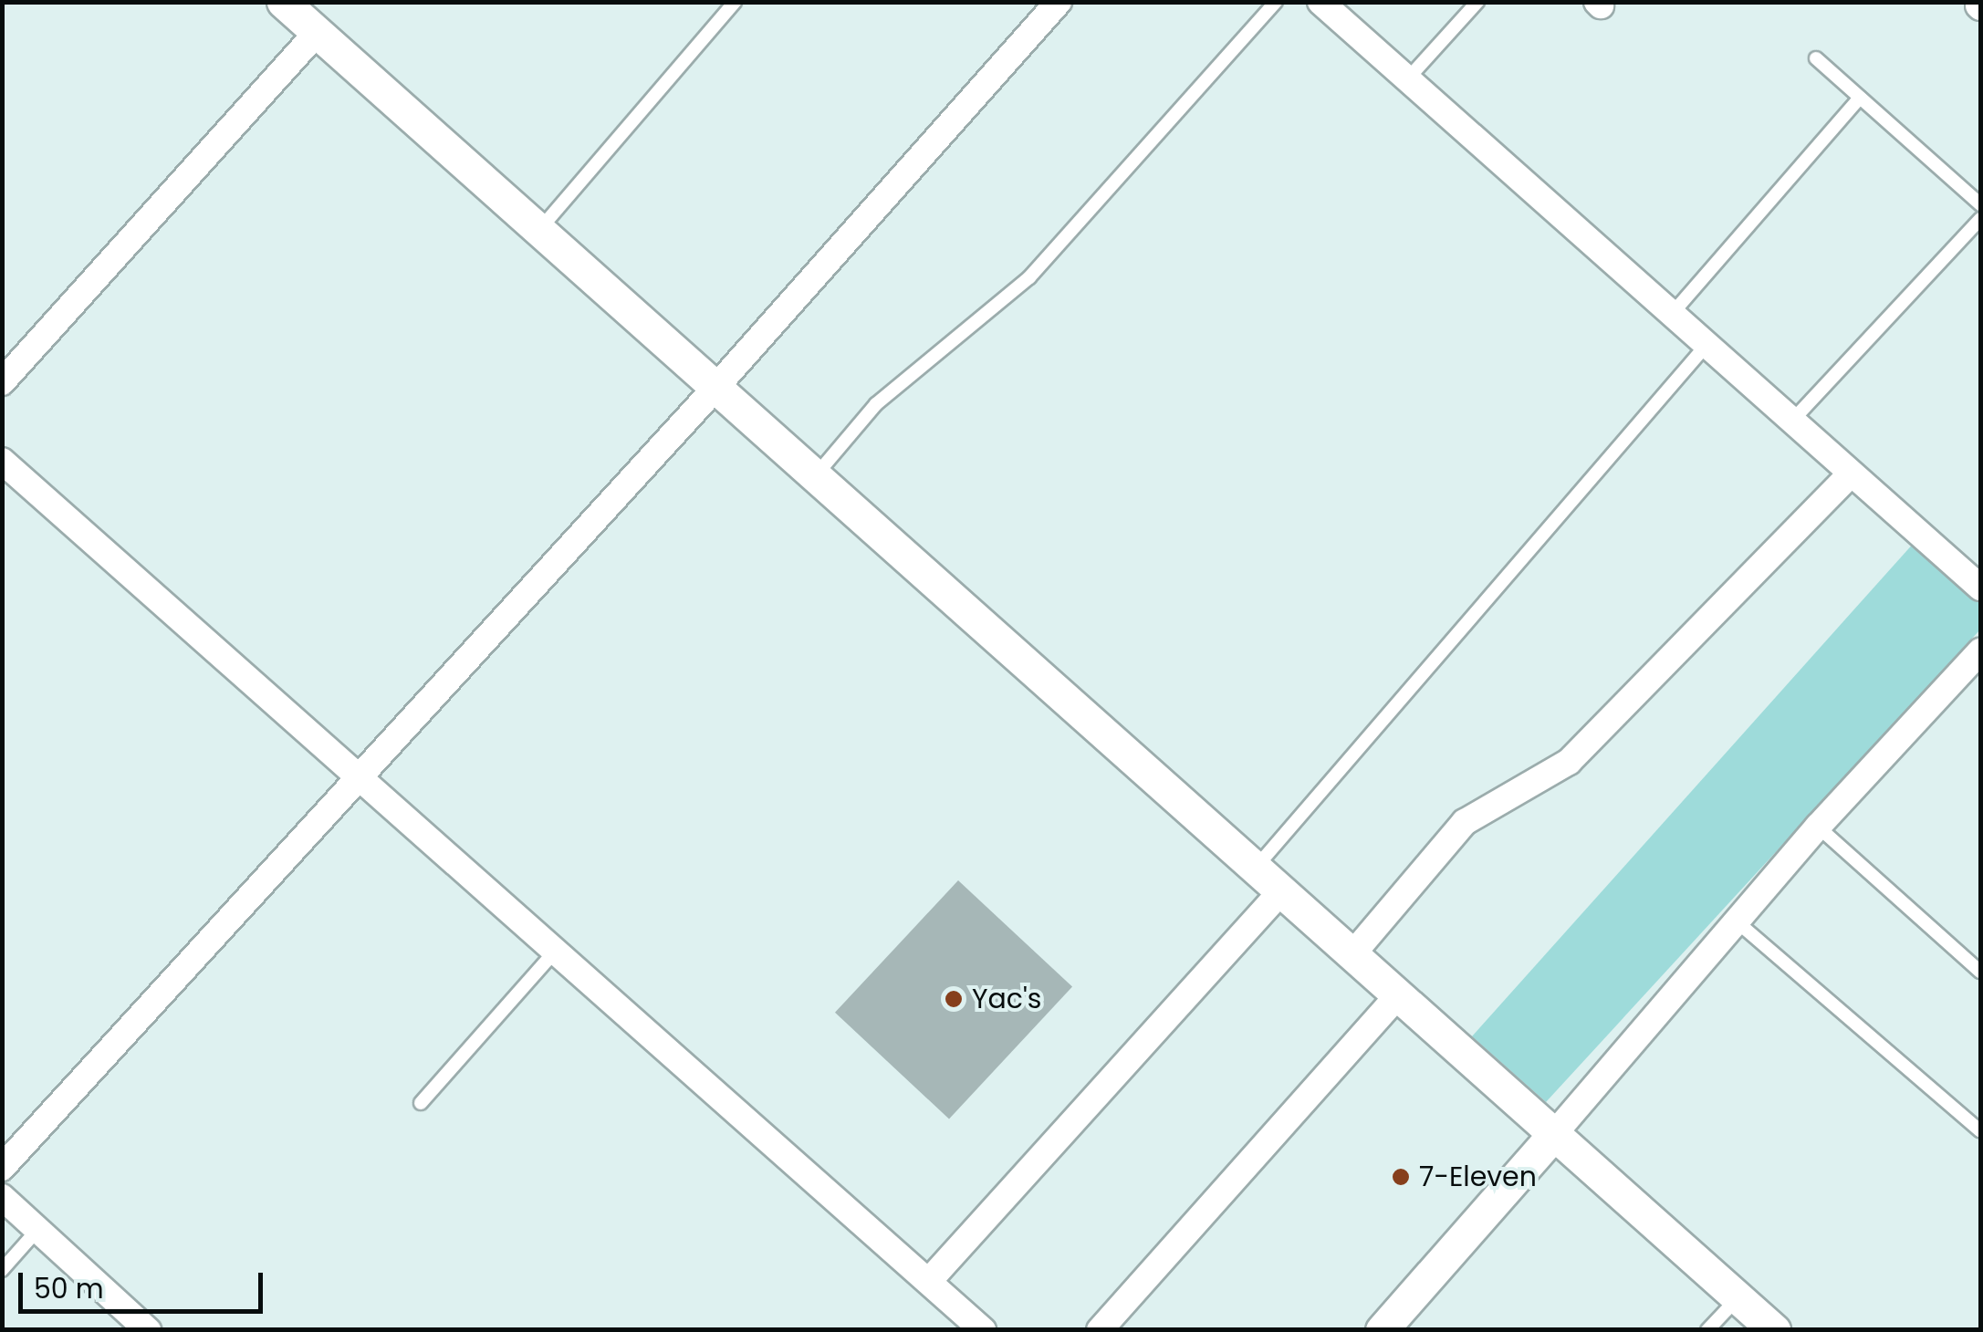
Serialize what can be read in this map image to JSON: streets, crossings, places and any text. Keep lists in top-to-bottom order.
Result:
{
  "places": ["Yac's", "7-Eleven"],
  "scale_bar": "50 m"
}
